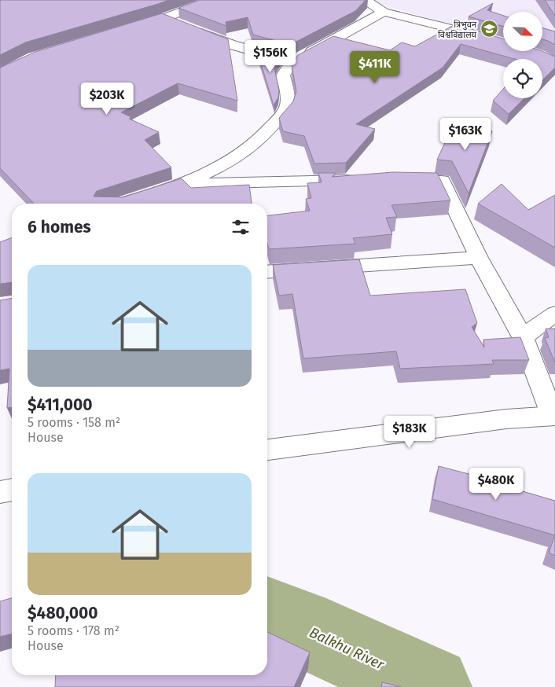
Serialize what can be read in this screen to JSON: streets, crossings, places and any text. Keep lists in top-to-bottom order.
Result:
{
  "water": ["Balkhu River"],
  "places": {
    "school or university": ["त्रिभुवन विश्वविद्यालय"]
  },
  "north": "bottom right",
  "page": {
    "price": [
      "$156K",
      "$411K",
      "$203K",
      "$163K",
      "$183K",
      "$480K"
    ],
    "heading": "6 homes",
    "list": [
      {
        "name": "$411,000",
        "note": "5 rooms · 158 m² · House"
      },
      {
        "name": "$480,000",
        "note": "5 rooms · 178 m² · House"
      }
    ]
  }
}
